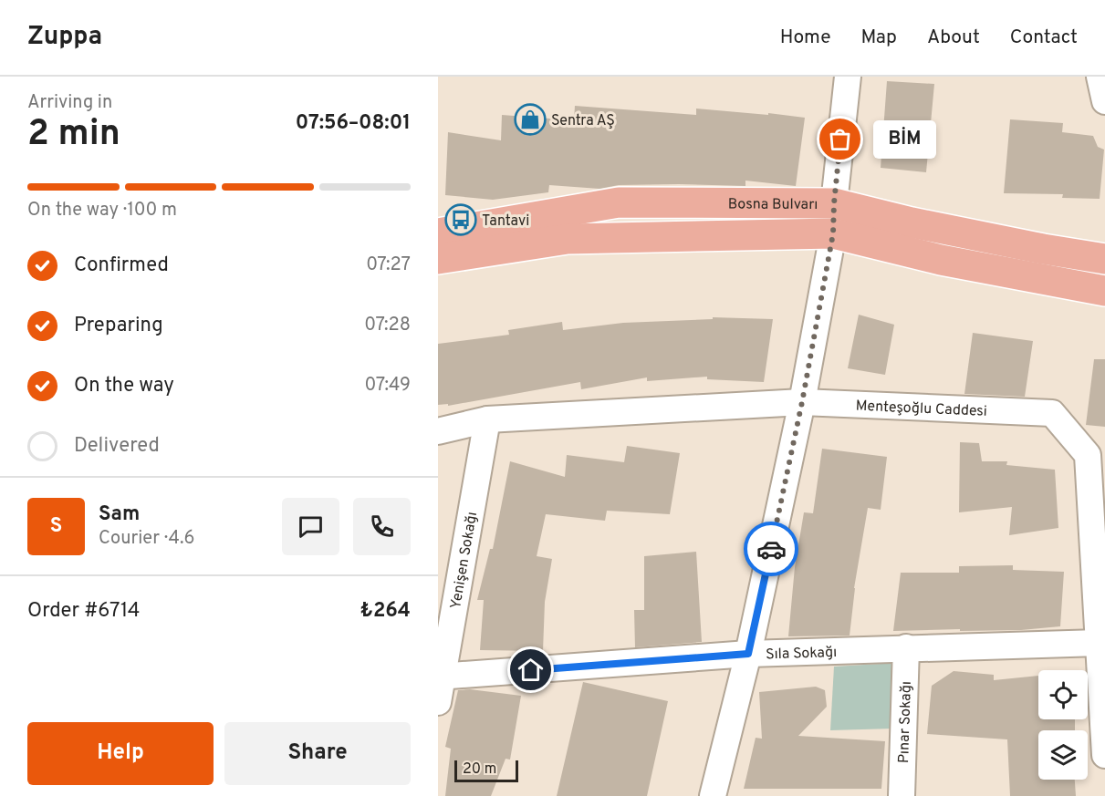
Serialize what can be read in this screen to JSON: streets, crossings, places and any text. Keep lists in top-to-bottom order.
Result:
{
  "streets": {
    "main road": ["Bosna Bulvarı"],
    "street": [
      "Menteşoğlu Caddesi",
      "Yenişen Sokağı",
      "Sıla Sokağı",
      "Pınar Sokağı"
    ]
  },
  "crossings": [
    ["Menteşoğlu Caddesi", "Yenişen Sokağı"],
    ["Menteşoğlu Caddesi", "Sıla Sokağı"],
    ["Yenişen Sokağı", "Sıla Sokağı"],
    ["Sıla Sokağı", "Pınar Sokağı"]
  ],
  "places": {
    "shop": ["Sentra AŞ"],
    "other": ["BİM"],
    "bus stop": ["Tantavi"]
  },
  "scale_bar": "20 m",
  "page": {
    "header": "Zuppa",
    "nav": [
      "Home",
      "Map",
      "About",
      "Contact"
    ],
    "heading": ["2 min", "Arriving in", "07:56–08:01"],
    "panel": [
      "Sam",
      "Courier · 4.6",
      "Order #6714",
      "₺264"
    ],
    "bubble": "BİM",
    "bar": "On the way · 100 m",
    "list": [
      ["Confirmed", "07:27"],
      ["Preparing", "07:28"],
      ["On the way", "07:49"],
      "Delivered"
    ],
    "round": "S",
    "buttons": ["Help", "Share"],
    "scale": "20 m"
  }
}
